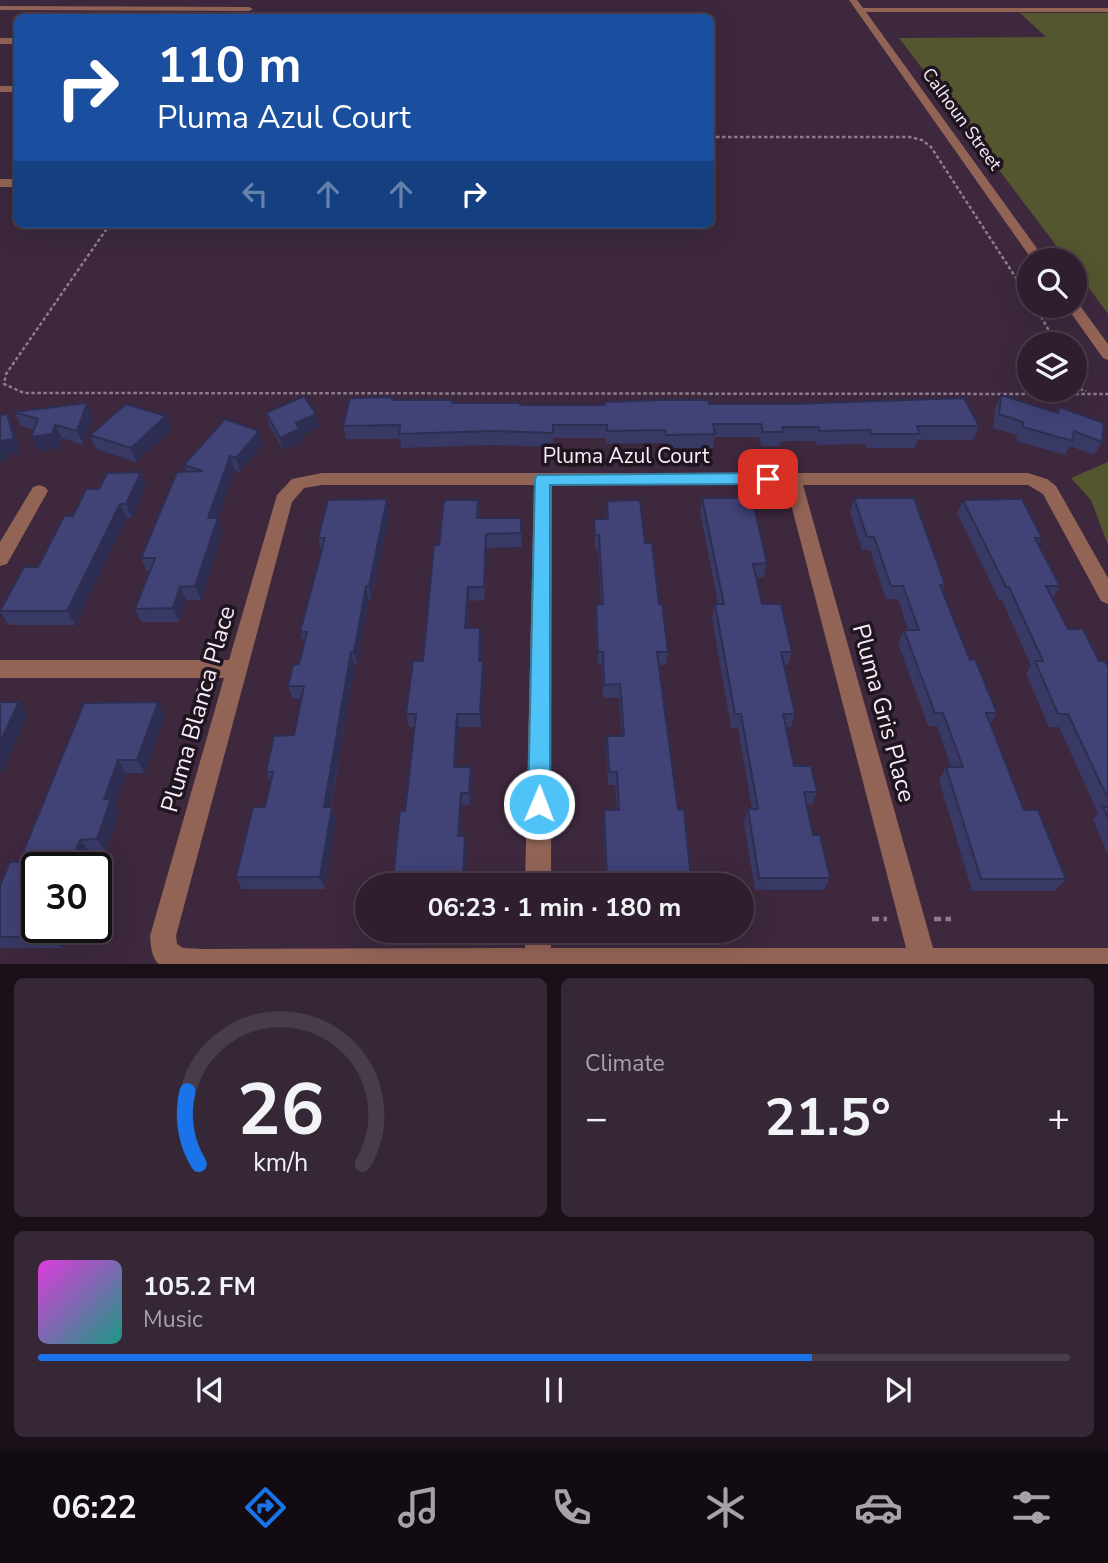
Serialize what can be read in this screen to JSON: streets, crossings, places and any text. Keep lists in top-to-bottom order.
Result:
{
  "streets": {
    "street": [
      "Calhoun Street",
      "Pluma Azul Court",
      "Pluma Blanca Place",
      "Pluma Gris Place"
    ]
  },
  "crossings": [
    ["Pluma Azul Court", "Pluma Blanca Place"],
    ["Pluma Azul Court", "Pluma Gris Place"]
  ],
  "page": {
    "turn": ["110 m", "Pluma Azul Court"],
    "limit": "30",
    "trip": "06:23 · 1 min · 180 m",
    "tile": "Climate",
    "heat": ["−", "21.5°", "+"],
    "song": ["105.2 FM", "Music"],
    "tabs": "06:22",
    "gauge": ["26", "km/h"]
  }
}
